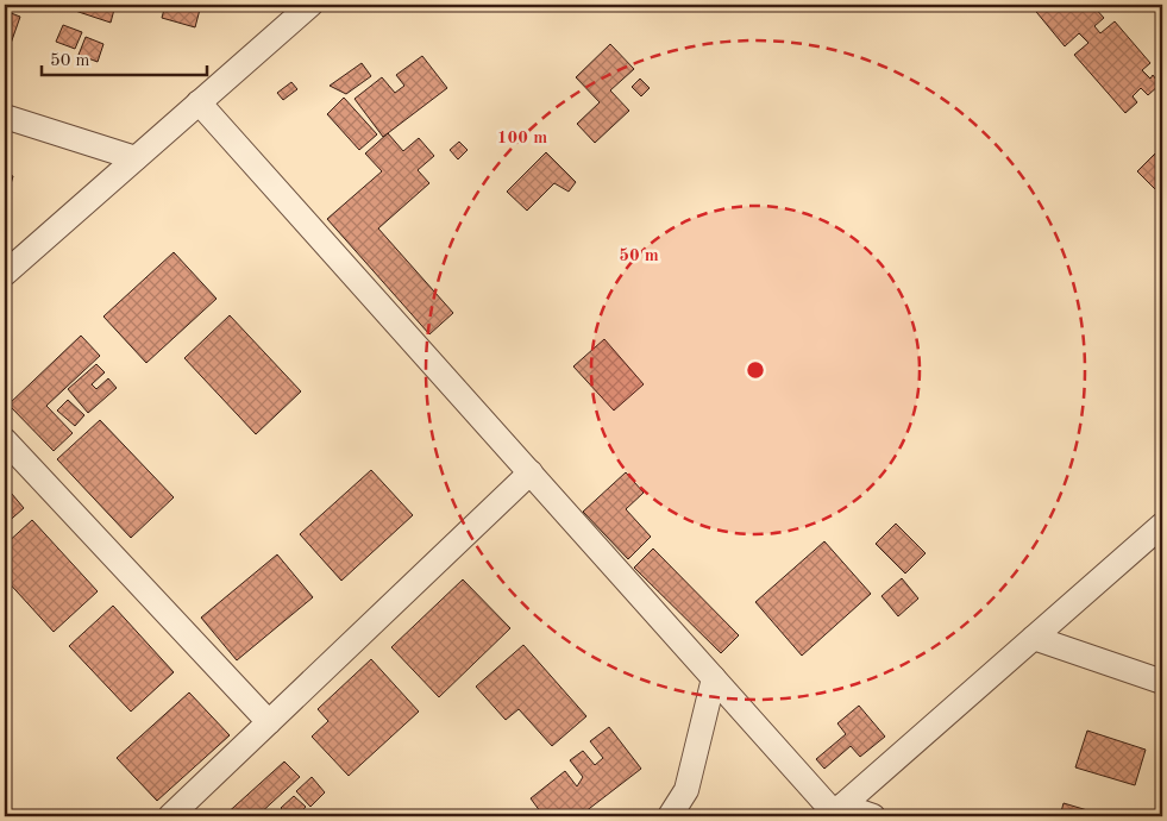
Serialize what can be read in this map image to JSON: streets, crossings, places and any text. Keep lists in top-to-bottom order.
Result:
{
  "scale_bar": "50 m",
  "rings": ["100 m", "50 m"]
}
